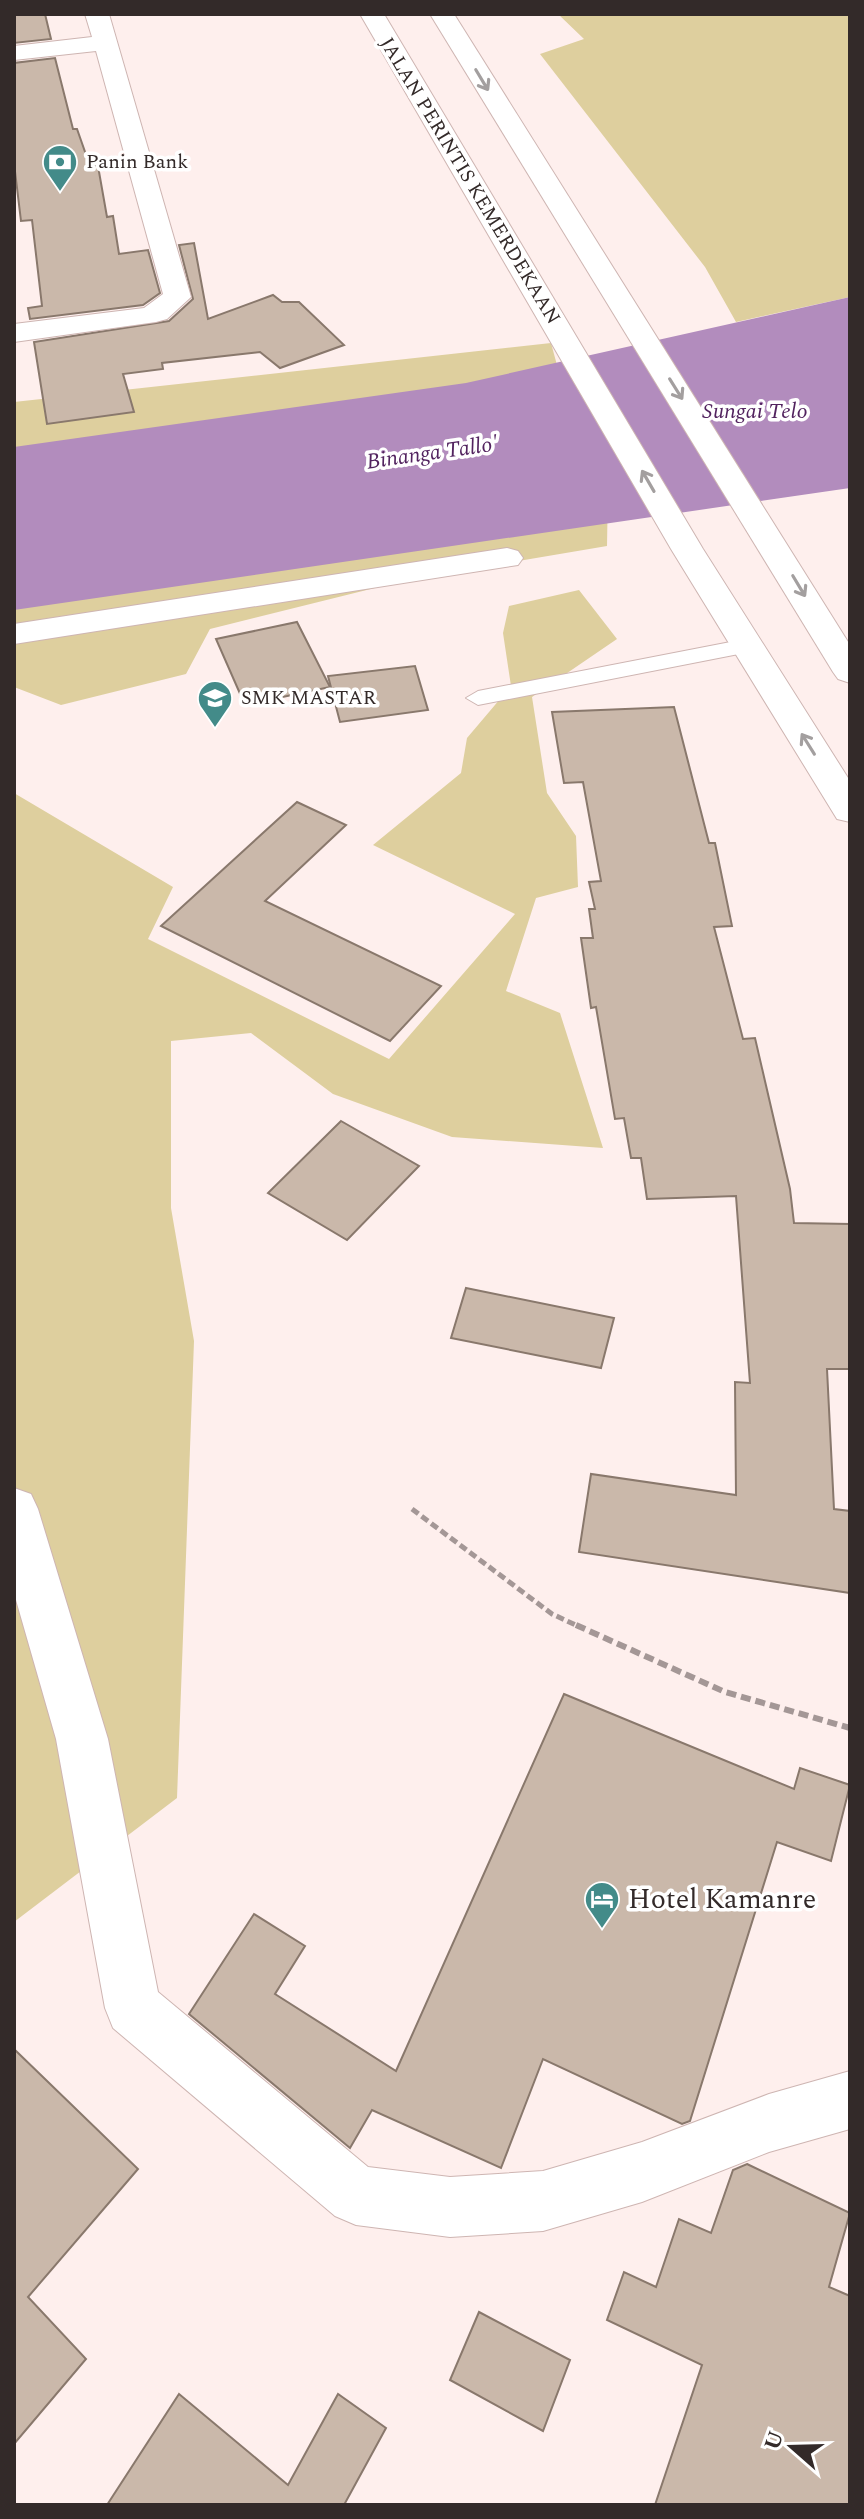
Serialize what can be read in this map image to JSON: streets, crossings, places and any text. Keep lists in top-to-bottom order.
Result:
{
  "streets": {
    "main road": ["JALAN PERINTIS KEMERDEKAAN"]
  },
  "water": ["Sungai Telo", "Binanga Tallo'"],
  "places": {
    "bank": ["Panin Bank"],
    "school or university": ["SMK MASTAR"],
    "hotel": ["Hotel Kamanre"]
  },
  "north": "left"
}
